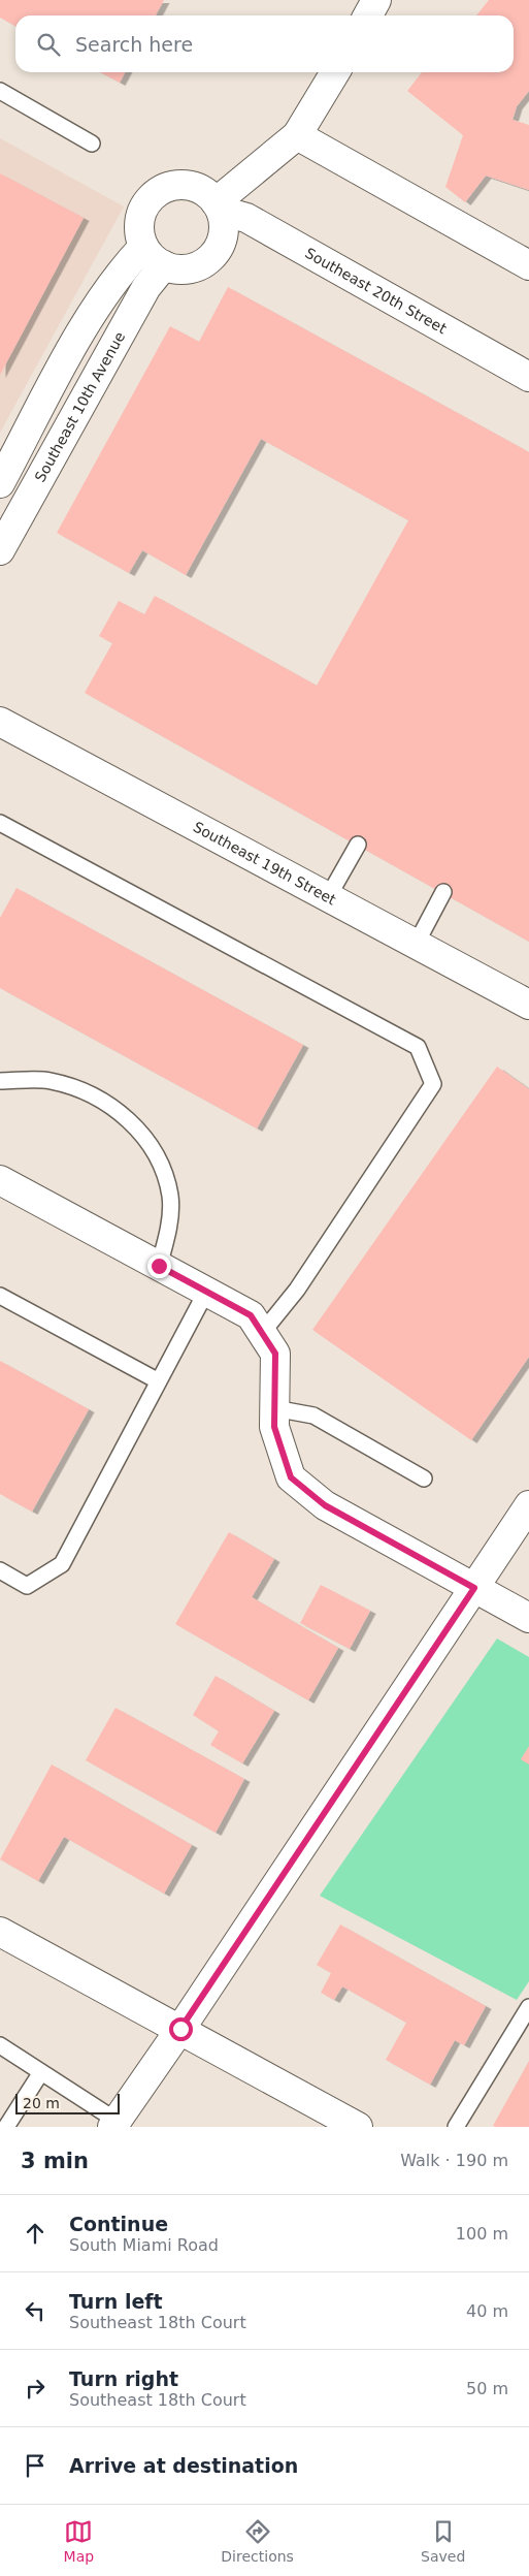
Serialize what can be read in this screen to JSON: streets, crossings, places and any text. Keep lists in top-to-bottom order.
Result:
{
  "streets": {
    "street": ["Southeast 20th Street", "Southeast 10th Avenue", "Southeast 19th Street"]
  },
  "crossings": [
    ["Southeast 20th Street", "Southeast 10th Avenue"]
  ],
  "scale_bar": "20 m",
  "page": {
    "search": "Search here",
    "scale": "20 m",
    "heading": ["3 min", "Walk · 190 m"],
    "list": [
      ["Continue", "South Miami Road", "100 m"],
      ["Turn left", "Southeast 18th Court", "40 m"],
      ["Turn right", "Southeast 18th Court", "50 m"],
      "Arrive at destination"
    ],
    "nav": ["Map", "Directions", "Saved"]
  }
}
